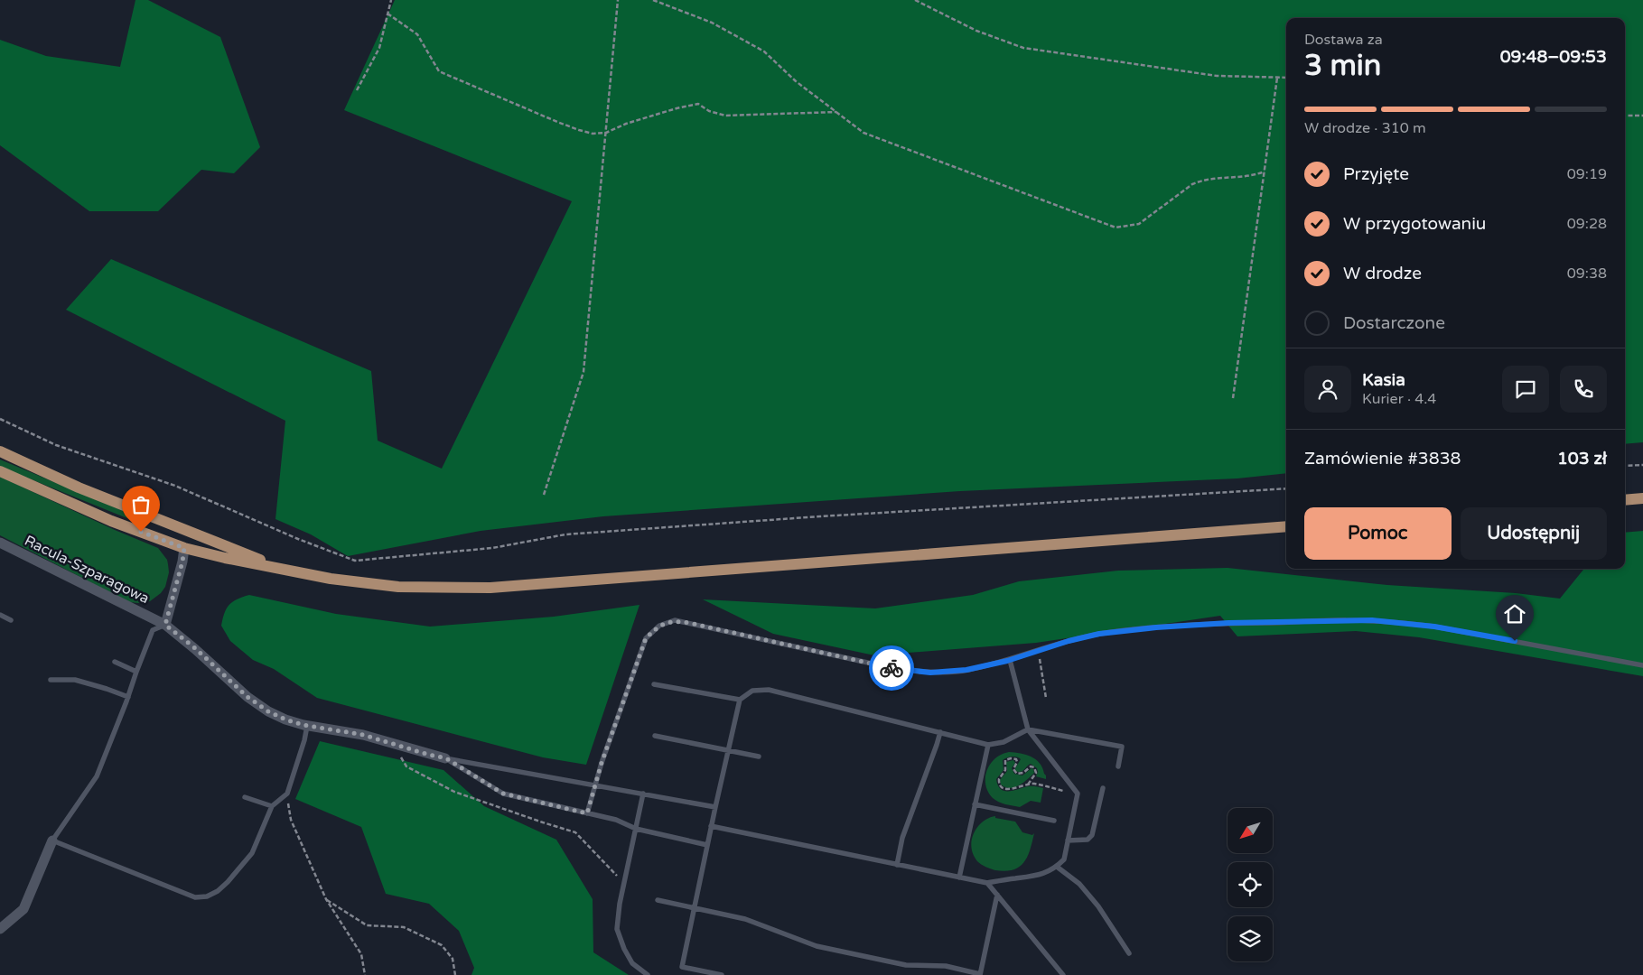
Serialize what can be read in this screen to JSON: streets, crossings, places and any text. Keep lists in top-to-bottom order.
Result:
{
  "streets": {
    "street": ["Racula-Szparagowa"]
  },
  "north": "bottom left",
  "page": {
    "heading": ["3 min", "Dostawa za", "09:48–09:53"],
    "panel": [
      "Kasia",
      "Kurier · 4.4",
      "Zamówienie #3838",
      "103 zł"
    ],
    "bar": "W drodze · 310 m",
    "list": [
      ["Przyjęte", "09:19"],
      ["W przygotowaniu", "09:28"],
      ["W drodze", "09:38"],
      "Dostarczone"
    ],
    "buttons": ["Pomoc", "Udostępnij"]
  }
}
